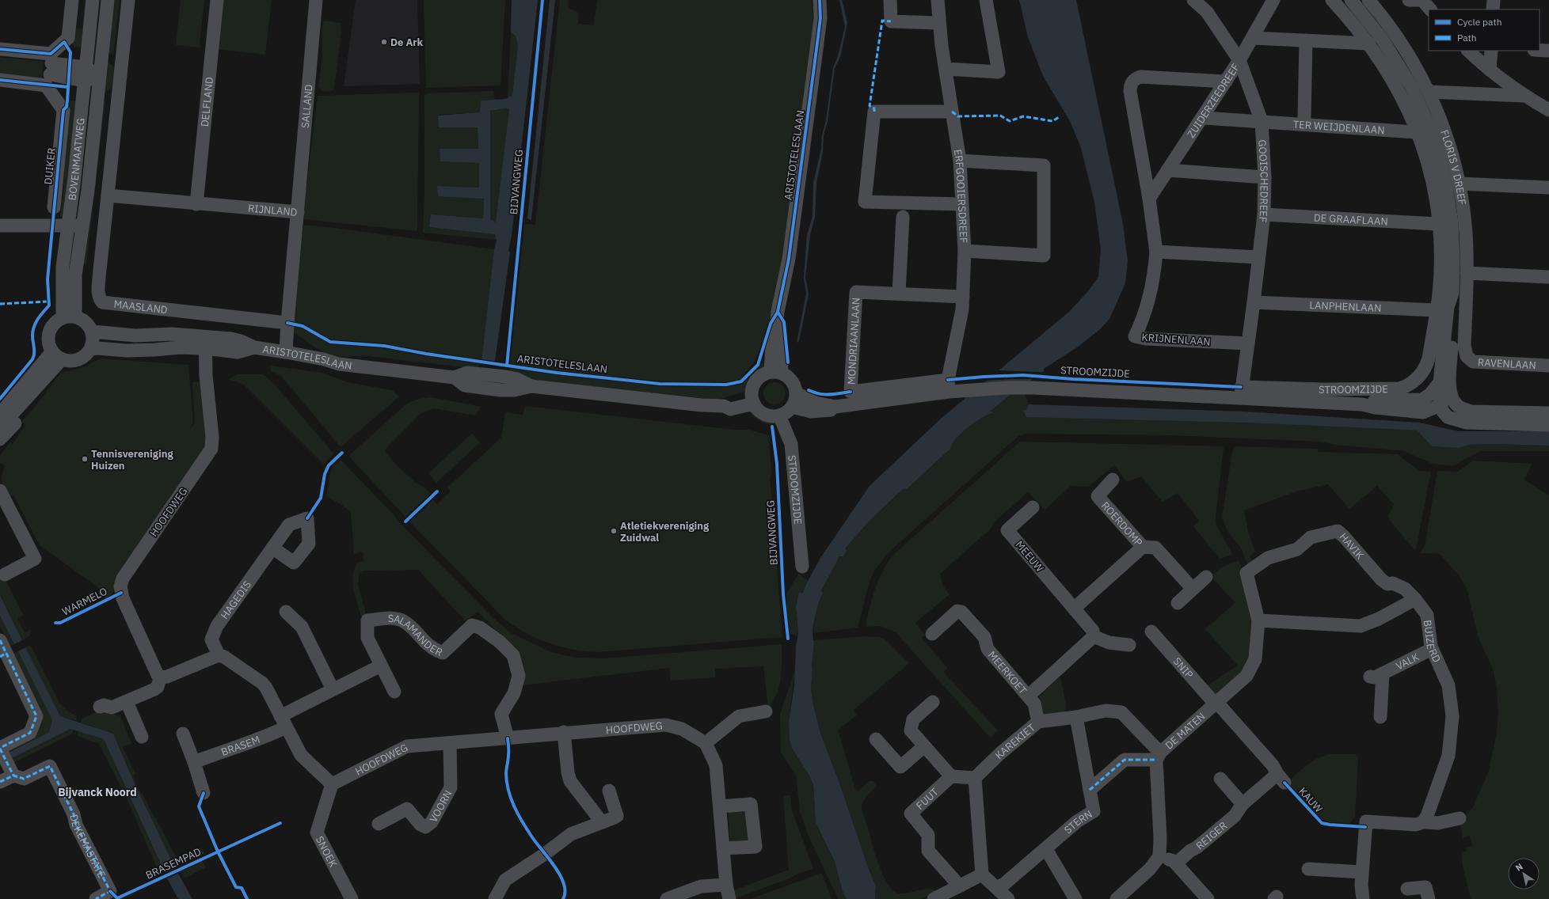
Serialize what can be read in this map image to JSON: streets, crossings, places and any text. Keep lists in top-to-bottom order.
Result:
{
  "streets": {
    "street": [
      "ZUIDERZEEDREEF",
      "DELFLAND",
      "SALLAND",
      "TER WEIJDENLAAN",
      "ARISTOTELESLAAN",
      "BOVENMAATWEG",
      "DUIKER",
      "FLORIS V DREEF",
      "GOOISCHEDREEF",
      "ERFGOOIERSDREEF",
      "RIJNLAND",
      "DE GRAAFLAAN",
      "MAASLAND",
      "LANPHENLAAN",
      "KRIJNENLAAN",
      "MONDRIAANLAAN",
      "RAVENLAAN",
      "STROOMZIJDE",
      "HOOFDWEG",
      "ROERDOMP",
      "HAVIK",
      "MEEUW",
      "HAGEDIS",
      "SALAMANDER",
      "BUIZERD",
      "VALK",
      "SNIP",
      "MEERKOET",
      "DE MATEN",
      "KAREKIET",
      "BRASEM",
      "FUUT",
      "VOORN",
      "STERN",
      "REIGER",
      "DEKEMASTATE",
      "SNOEK"
    ],
    "cycle path": [
      "BIJVANGWEG",
      "WARMELO",
      "KAUW",
      "BRASEMPAD"
    ]
  },
  "crossings": [
    ["ZUIDERZEEDREEF", "TER WEIJDENLAAN"],
    ["ZUIDERZEEDREEF", "GOOISCHEDREEF"],
    ["ZUIDERZEEDREEF", "KRIJNENLAAN"],
    ["DELFLAND", "RIJNLAND"],
    ["SALLAND", "RIJNLAND"],
    ["TER WEIJDENLAAN", "GOOISCHEDREEF"],
    ["ARISTOTELESLAAN", "BOVENMAATWEG"],
    ["ARISTOTELESLAAN", "RIJNLAND"],
    ["ARISTOTELESLAAN", "STROOMZIJDE"],
    ["ARISTOTELESLAAN", "HOOFDWEG"],
    ["FLORIS V DREEF", "RAVENLAAN"],
    ["GOOISCHEDREEF", "DE GRAAFLAAN"],
    ["GOOISCHEDREEF", "LANPHENLAAN"],
    ["GOOISCHEDREEF", "KRIJNENLAAN"],
    ["GOOISCHEDREEF", "STROOMZIJDE"],
    ["ERFGOOIERSDREEF", "MONDRIAANLAAN"],
    ["ERFGOOIERSDREEF", "STROOMZIJDE"],
    ["RIJNLAND", "MAASLAND"],
    ["LANPHENLAAN", "STROOMZIJDE"],
    ["MONDRIAANLAAN", "STROOMZIJDE"],
    ["HOOFDWEG", "SALAMANDER"],
    ["HOOFDWEG", "VOORN"],
    ["HOOFDWEG", "SNOEK"],
    ["HAVIK", "BUIZERD"],
    ["HAVIK", "DE MATEN"],
    ["BUIZERD", "VALK"],
    ["SNIP", "DE MATEN"],
    ["SNIP", "REIGER"],
    ["MEERKOET", "KAREKIET"],
    ["DE MATEN", "KAREKIET"],
    ["DE MATEN", "REIGER"],
    ["KAREKIET", "STERN"]
  ],
  "districts": ["Bijvanck Noord"],
  "places": ["De Ark", "Tennisvereniging Huizen", "Atletiekvereniging Zuidwal"],
  "legend": ["Cycle path", "Path"],
  "north": "top left"
}
